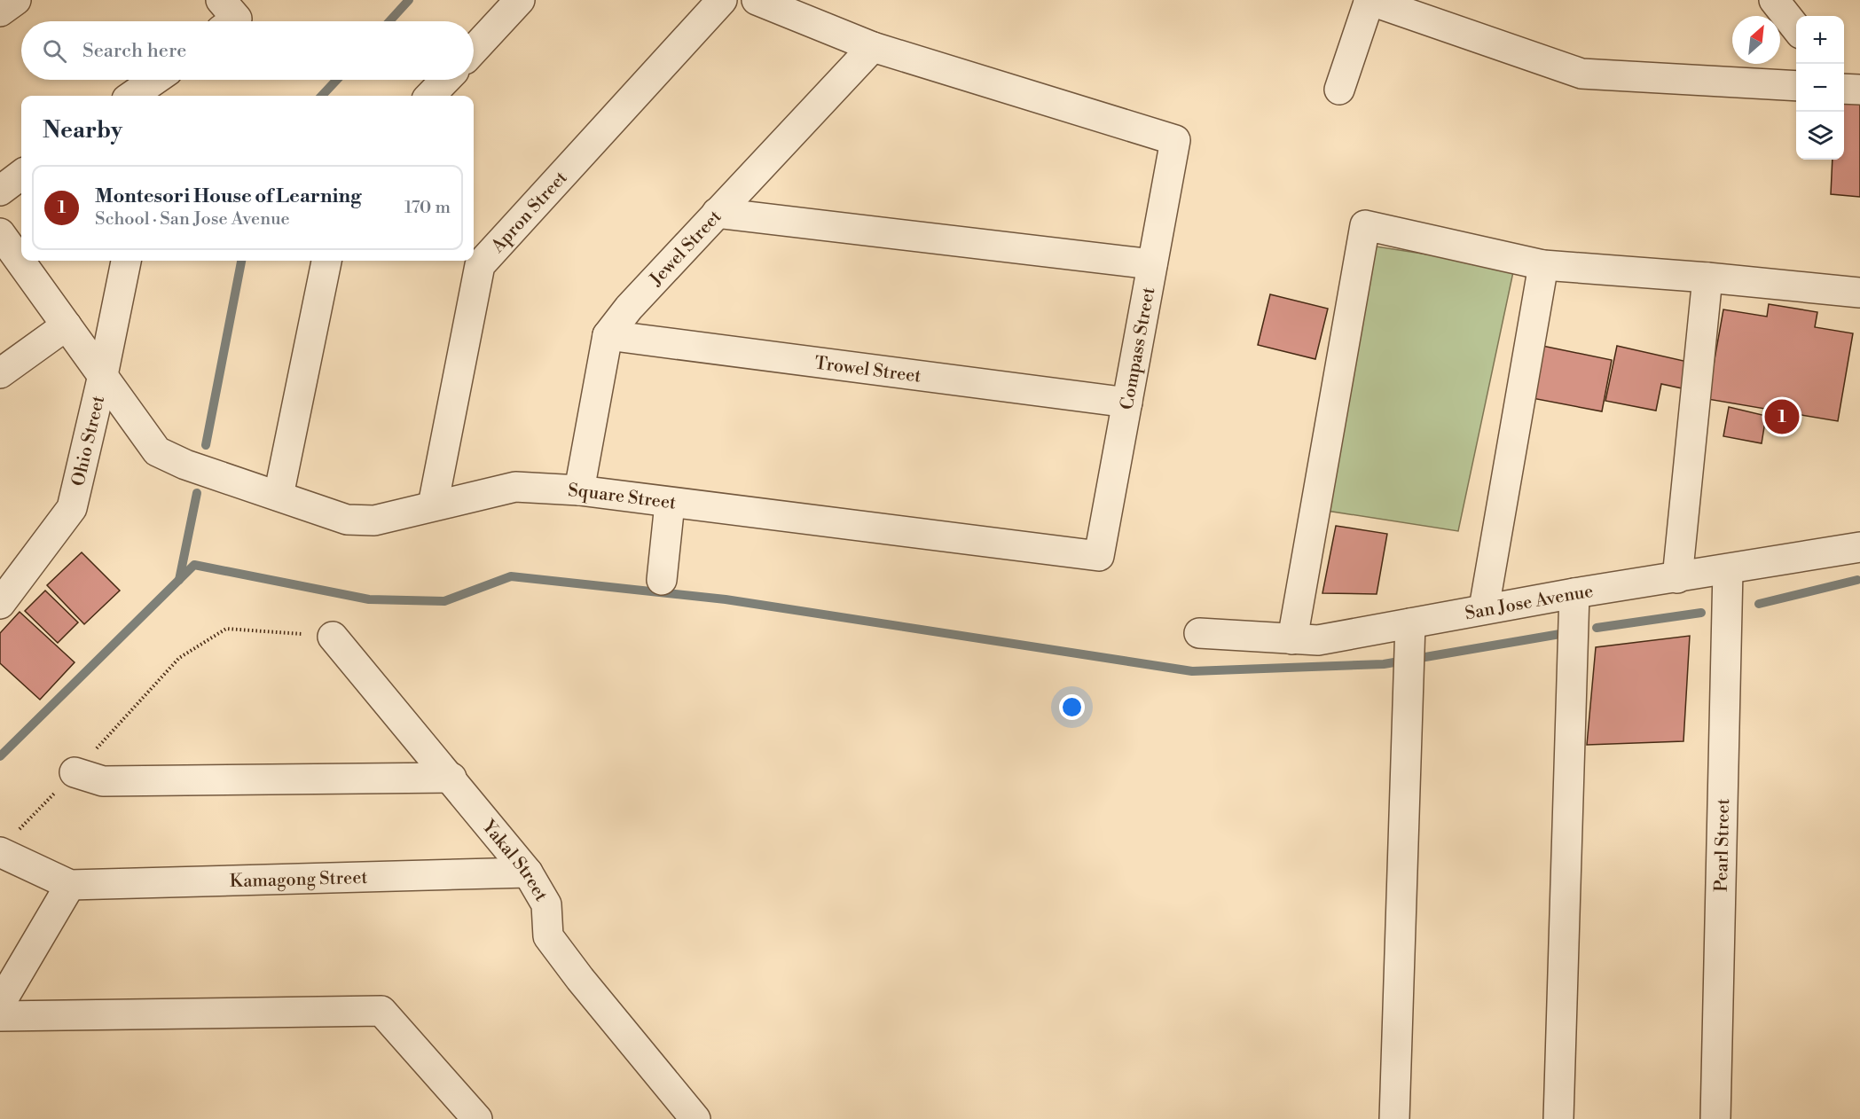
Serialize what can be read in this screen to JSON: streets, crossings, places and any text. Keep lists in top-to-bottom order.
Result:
{
  "streets": {
    "street": [
      "Apron Street",
      "Jewel Street",
      "Compass Street",
      "Trowel Street",
      "Ohio Street",
      "Square Street",
      "San Jose Avenue",
      "Pearl Street",
      "Yakal Street",
      "Kamagong Street"
    ]
  },
  "crossings": [
    ["Apron Street", "Square Street"],
    ["Jewel Street", "Compass Street"],
    ["Jewel Street", "Trowel Street"],
    ["Jewel Street", "Square Street"],
    ["Compass Street", "Trowel Street"],
    ["Compass Street", "Square Street"],
    ["Ohio Street", "Square Street"],
    ["San Jose Avenue", "Pearl Street"],
    ["Yakal Street", "Kamagong Street"]
  ],
  "north": "top right",
  "page": {
    "map_buttons": ["+", "−"],
    "search": "Search here",
    "heading": "Nearby",
    "list": [
      {
        "mark": "1",
        "name": "Montesori House of Learning",
        "note": "School · San Jose Avenue",
        "value": "170 m"
      }
    ],
    "pins": "1"
  }
}
